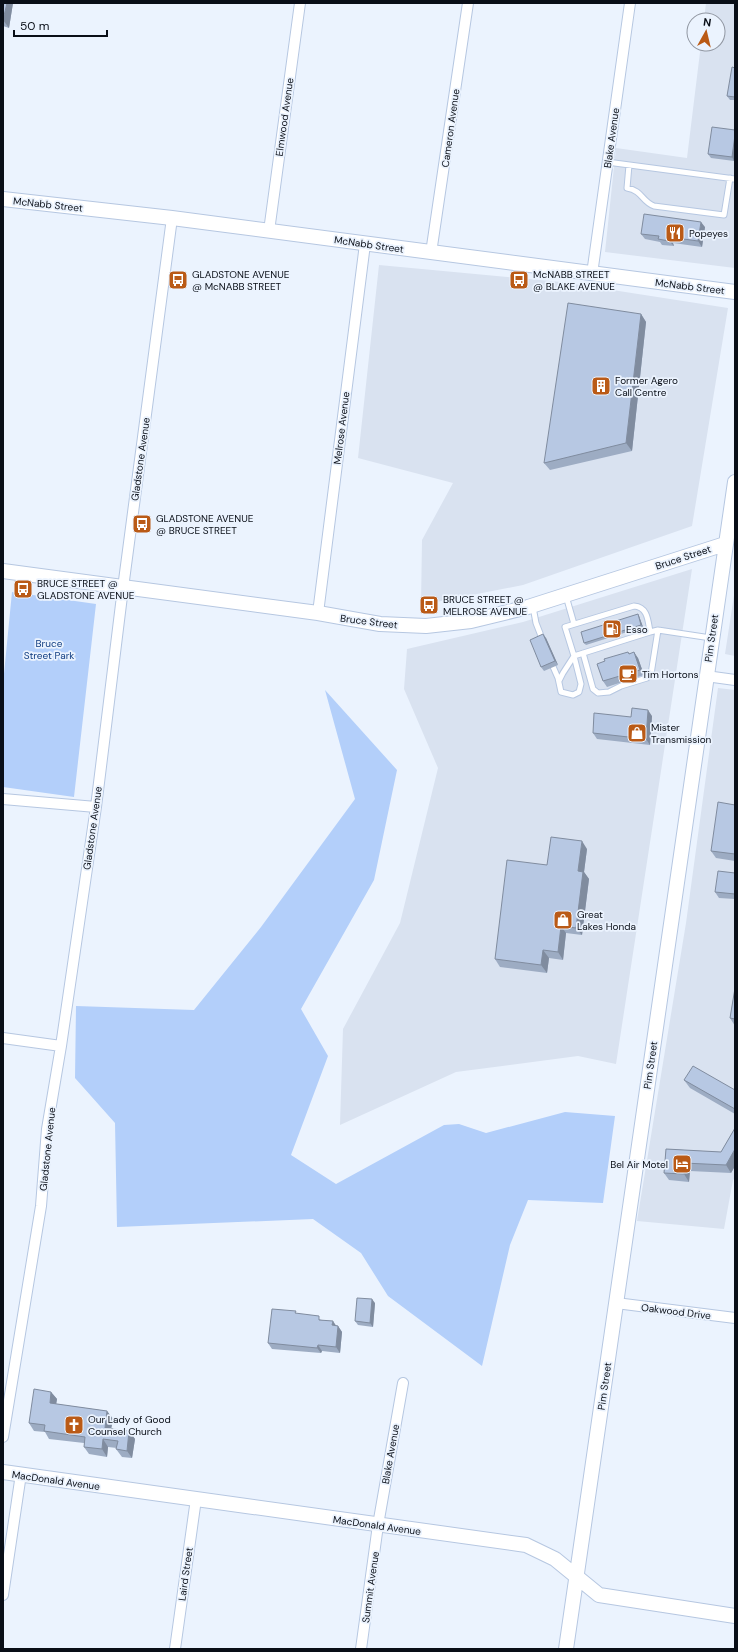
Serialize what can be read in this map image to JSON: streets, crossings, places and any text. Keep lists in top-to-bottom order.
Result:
{
  "streets": {
    "main road": [
      "McNabb Street",
      "Bruce Street",
      "Pim Street",
      "MacDonald Avenue"
    ],
    "street": [
      "Elmwood Avenue",
      "Cameron Avenue",
      "Blake Avenue",
      "Melrose Avenue",
      "Gladstone Avenue",
      "Oakwood Drive",
      "Laird Street",
      "Summit Avenue"
    ]
  },
  "crossings": [
    ["Elmwood Avenue", "McNabb Street"],
    ["Cameron Avenue", "McNabb Street"],
    ["Blake Avenue", "McNabb Street"],
    ["Blake Avenue", "MacDonald Avenue"],
    ["Blake Avenue", "Summit Avenue"],
    ["McNabb Street", "Melrose Avenue"],
    ["McNabb Street", "Gladstone Avenue"],
    ["Melrose Avenue", "Bruce Street"],
    ["Gladstone Avenue", "Bruce Street"],
    ["Bruce Street", "Pim Street"],
    ["Pim Street", "Oakwood Drive"],
    ["Pim Street", "MacDonald Avenue"],
    ["MacDonald Avenue", "Laird Street"],
    ["MacDonald Avenue", "Summit Avenue"]
  ],
  "parks": ["Bruce Street Park"],
  "places": {
    "restaurant": ["Popeyes"],
    "bus stop": [
      "GLADSTONE AVENUE @ McNABB STREET",
      "McNABB STREET @ BLAKE AVENUE",
      "GLADSTONE AVENUE @ BRUCE STREET",
      "BRUCE STREET @ GLADSTONE AVENUE",
      "BRUCE STREET @ MELROSE AVENUE"
    ],
    "building": ["Former Agero Call Centre"],
    "fuel station": ["Esso"],
    "cafe": ["Tim Hortons"],
    "shop": ["Mister Transmission", "Great Lakes Honda"],
    "hotel": ["Bel Air Motel"],
    "church": ["Our Lady of Good Counsel Church"]
  },
  "scale_bar": "50 m",
  "north": "top"
}
